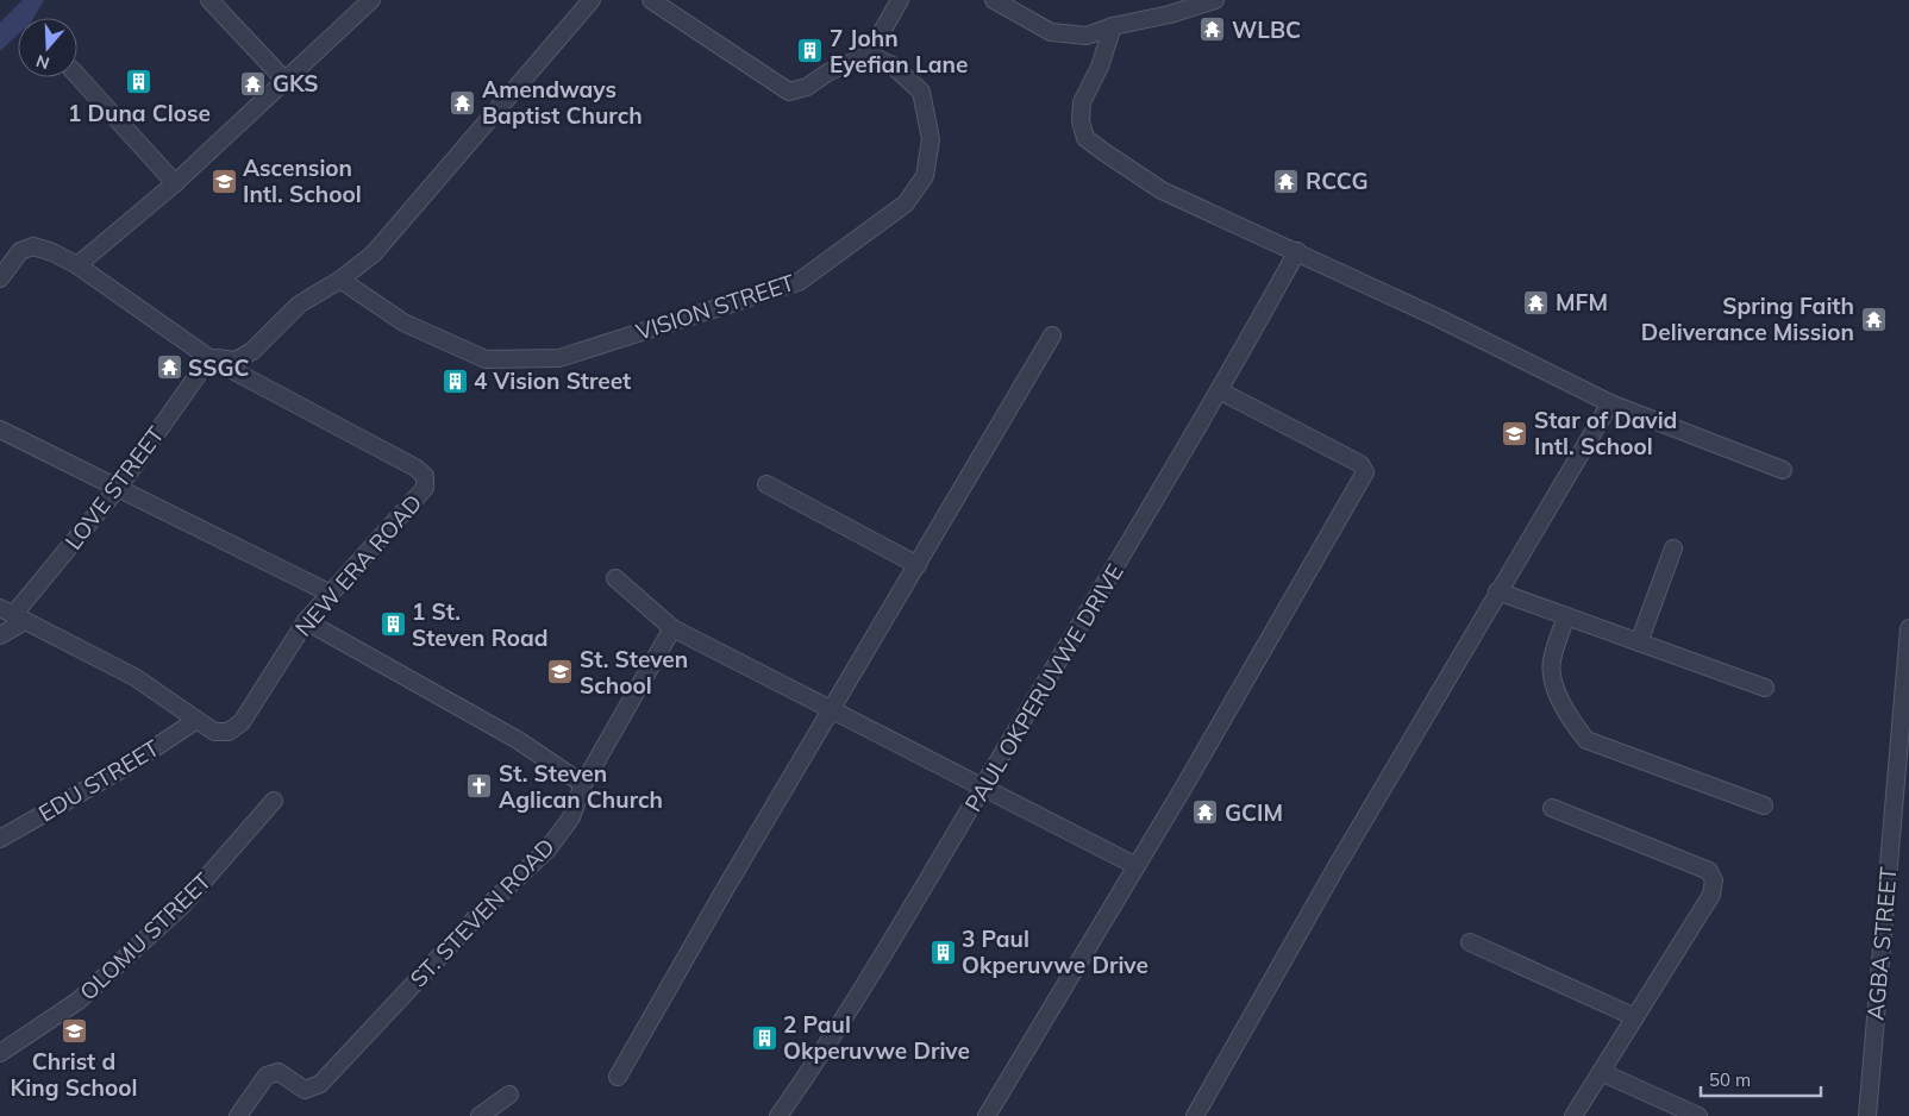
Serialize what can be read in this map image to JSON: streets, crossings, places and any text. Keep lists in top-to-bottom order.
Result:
{
  "streets": {
    "street": [
      "VISION STREET",
      "LOVE STREET",
      "NEW ERA ROAD",
      "PAUL OKPERUVWE DRIVE",
      "EDU STREET",
      "ST. STEVEN ROAD",
      "OLOMU STREET",
      "AGBA STREET"
    ]
  },
  "crossings": [
    ["LOVE STREET", "NEW ERA ROAD"],
    ["NEW ERA ROAD", "EDU STREET"]
  ],
  "places": {
    "temple": [
      "WLBC",
      "GKS",
      "Amendways Baptist Church",
      "RCCG",
      "MFM",
      "Spring Faith Deliverance Mission",
      "SSGC",
      "GCIM"
    ],
    "building": [
      "7 John Eyefian Lane",
      "1 Duna Close",
      "4 Vision Street",
      "1 St. Steven Road",
      "3 Paul Okperuvwe Drive",
      "2 Paul Okperuvwe Drive"
    ],
    "school or university": [
      "Ascension Intl. School",
      "Star of David Intl. School",
      "St. Steven School",
      "Christ d King School"
    ],
    "church": ["St. Steven Aglican Church"]
  },
  "scale_bar": "50 m",
  "north": "bottom"
}
